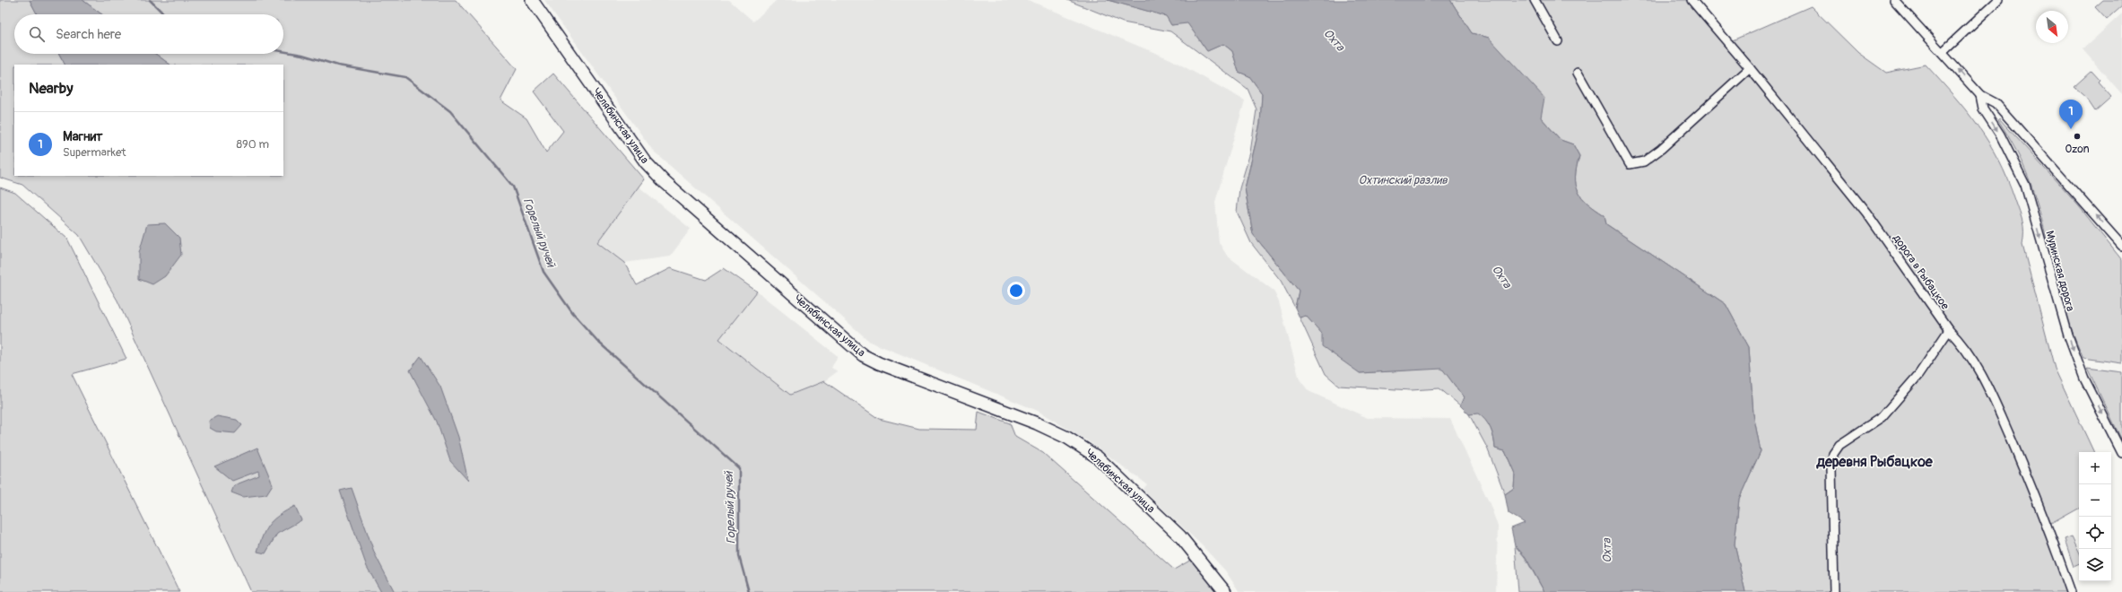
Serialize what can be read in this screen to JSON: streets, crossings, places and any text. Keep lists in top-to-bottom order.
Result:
{
  "streets": {
    "street": ["Челябинская улица", "Муринская дорога", "дорога в Рыбацкое"]
  },
  "districts": ["деревня Рыбацкое"],
  "water": ["Охта", "Охтинский разлив", "Горелый ручей"],
  "places": ["Ozon"],
  "north": "bottom right",
  "page": {
    "search": "Search here",
    "heading": "Nearby",
    "pins": "1",
    "list": [
      {
        "mark": "1",
        "name": "Магнит",
        "note": "Supermarket",
        "value": "890 m"
      }
    ],
    "map_buttons": ["+", "−"]
  }
}
